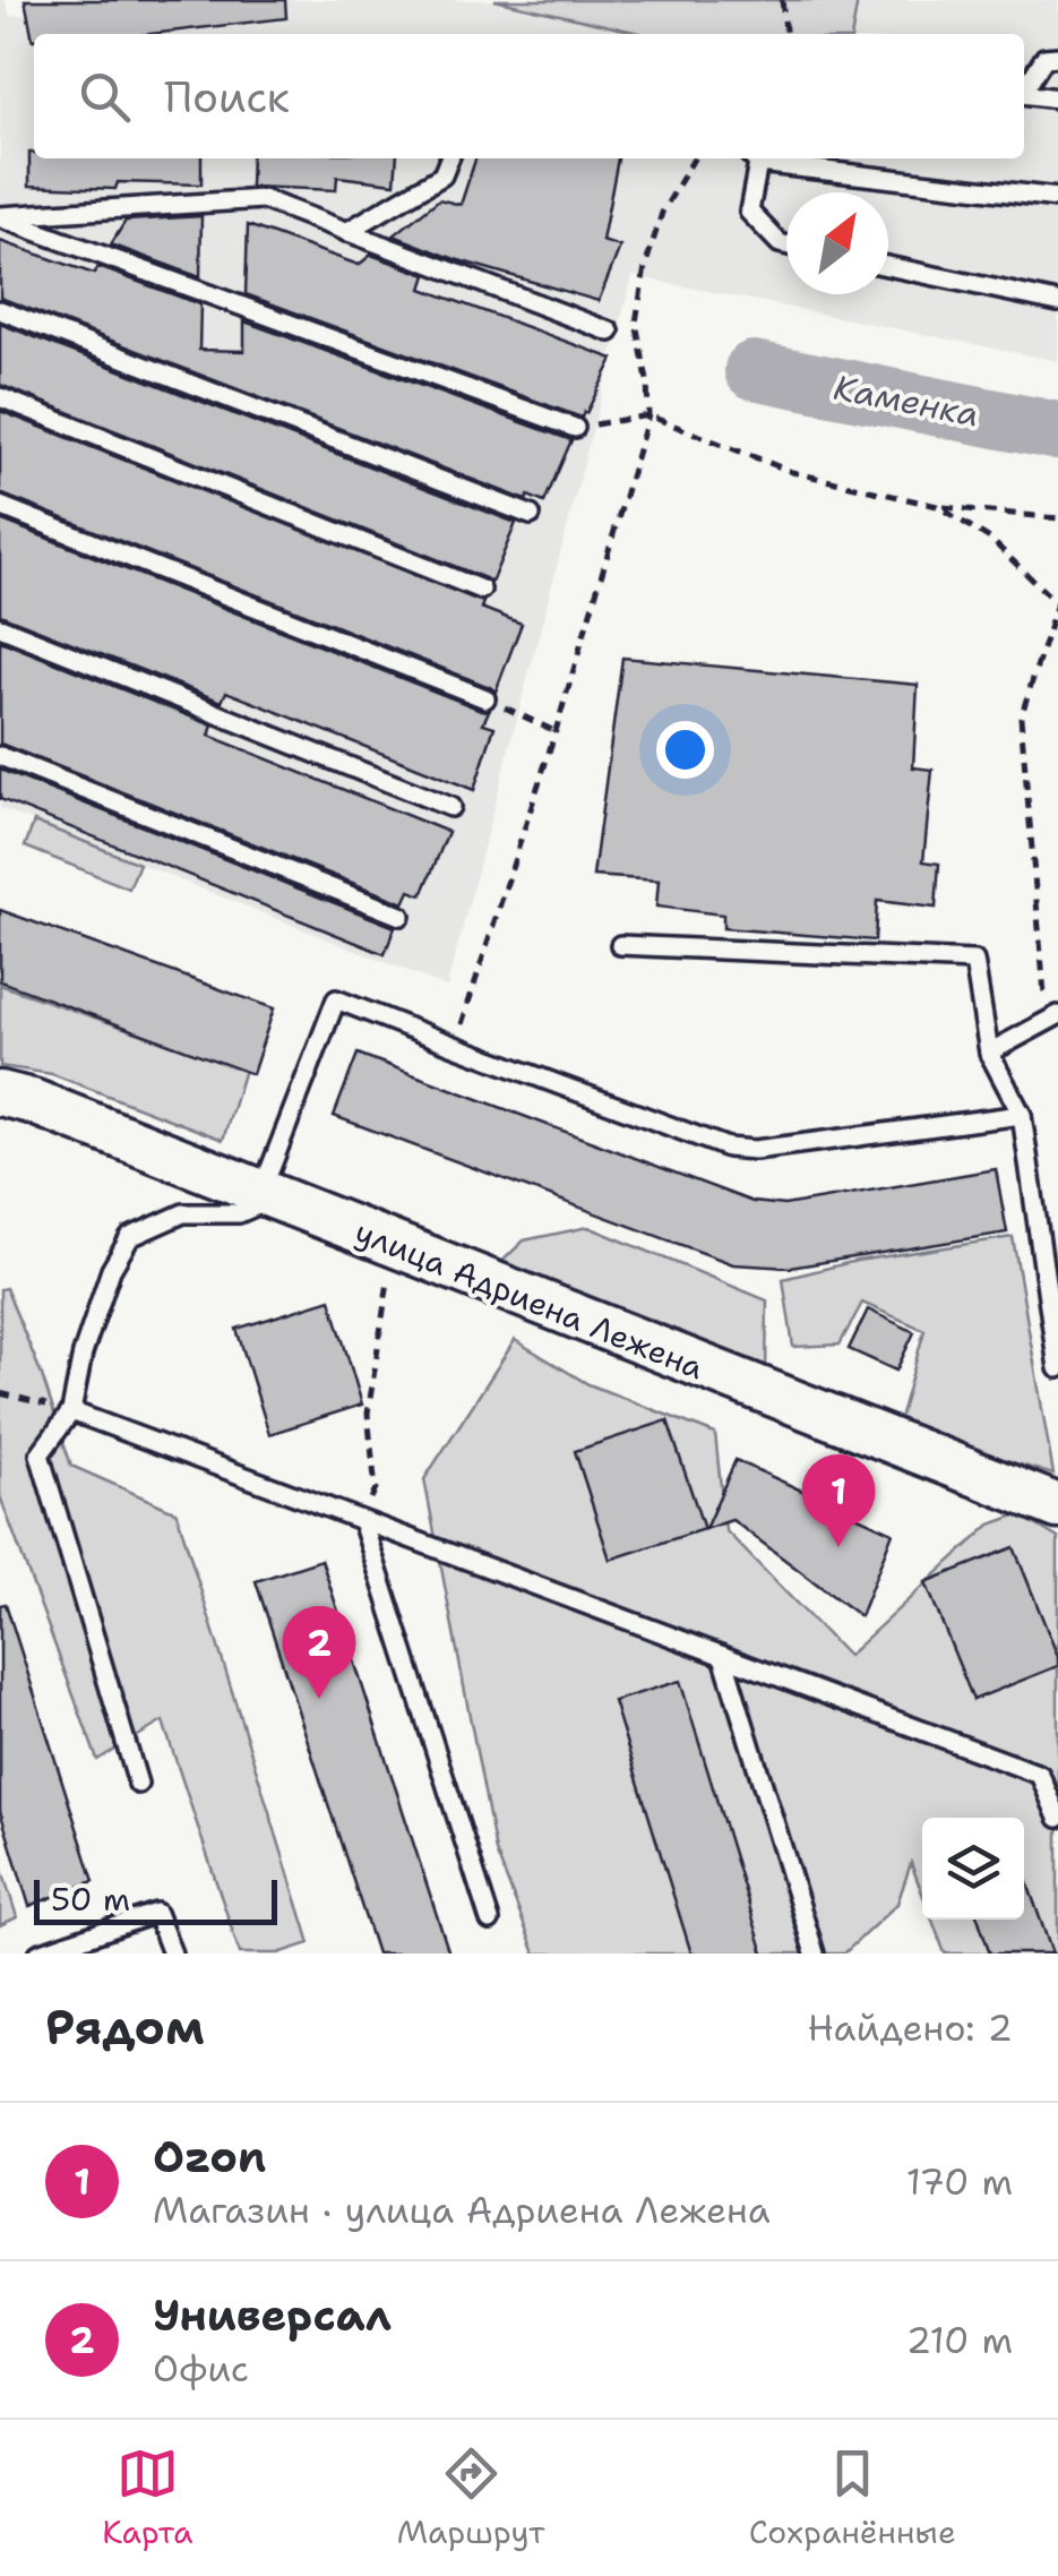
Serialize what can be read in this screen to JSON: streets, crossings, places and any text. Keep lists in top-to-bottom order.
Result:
{
  "streets": {
    "street": ["улица Адриена Лежена"]
  },
  "water": ["Каменка"],
  "scale_bar": "50 m",
  "north": "top right",
  "page": {
    "search": "Поиск",
    "pins": ["1", "2"],
    "scale": "50 m",
    "heading": ["Рядом", "Найдено: 2"],
    "list": [
      {
        "mark": "1",
        "name": "Ozon",
        "note": "Магазин · улица Адриена Лежена",
        "value": "170 m"
      },
      {
        "mark": "2",
        "name": "Универсал",
        "note": "Офис",
        "value": "210 m"
      }
    ],
    "nav": ["Карта", "Маршрут", "Сохранённые"]
  }
}
